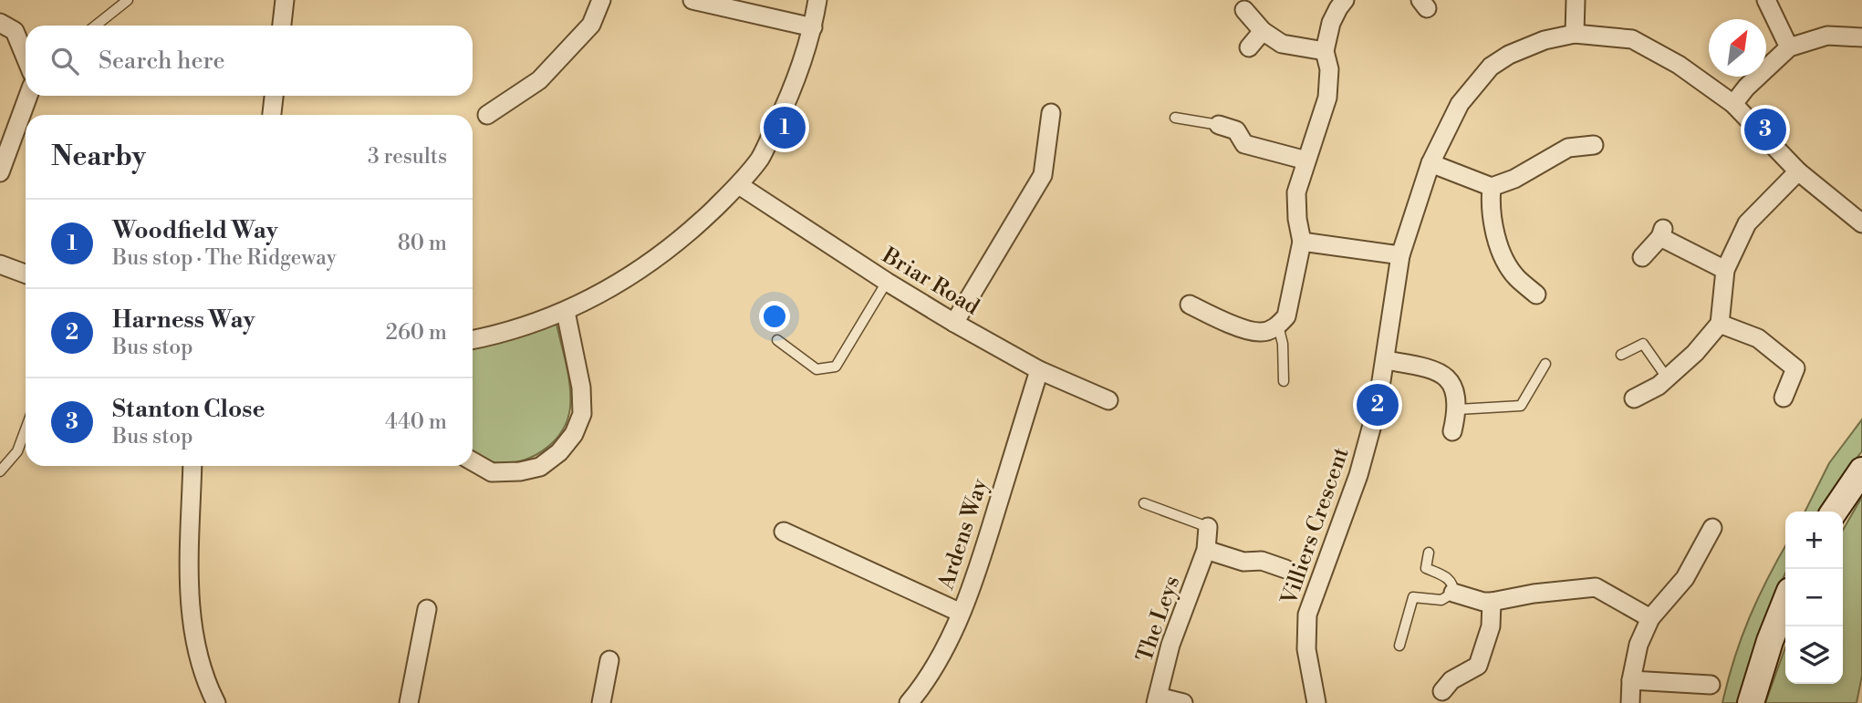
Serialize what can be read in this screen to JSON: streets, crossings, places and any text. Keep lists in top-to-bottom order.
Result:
{
  "streets": {
    "street": [
      "Briar Road",
      "Villiers Crescent",
      "Ardens Way",
      "The Leys"
    ]
  },
  "crossings": [
    ["Briar Road", "Ardens Way"]
  ],
  "north": "top right",
  "page": {
    "search": "Search here",
    "pins": ["1", "3", "2"],
    "heading": ["Nearby", "3 results"],
    "list": [
      {
        "mark": "1",
        "name": "Woodfield Way",
        "note": "Bus stop · The Ridgeway",
        "value": "80 m"
      },
      {
        "mark": "2",
        "name": "Harness Way",
        "note": "Bus stop",
        "value": "260 m"
      },
      {
        "mark": "3",
        "name": "Stanton Close",
        "note": "Bus stop",
        "value": "440 m"
      }
    ],
    "map_buttons": ["+", "−"]
  }
}
